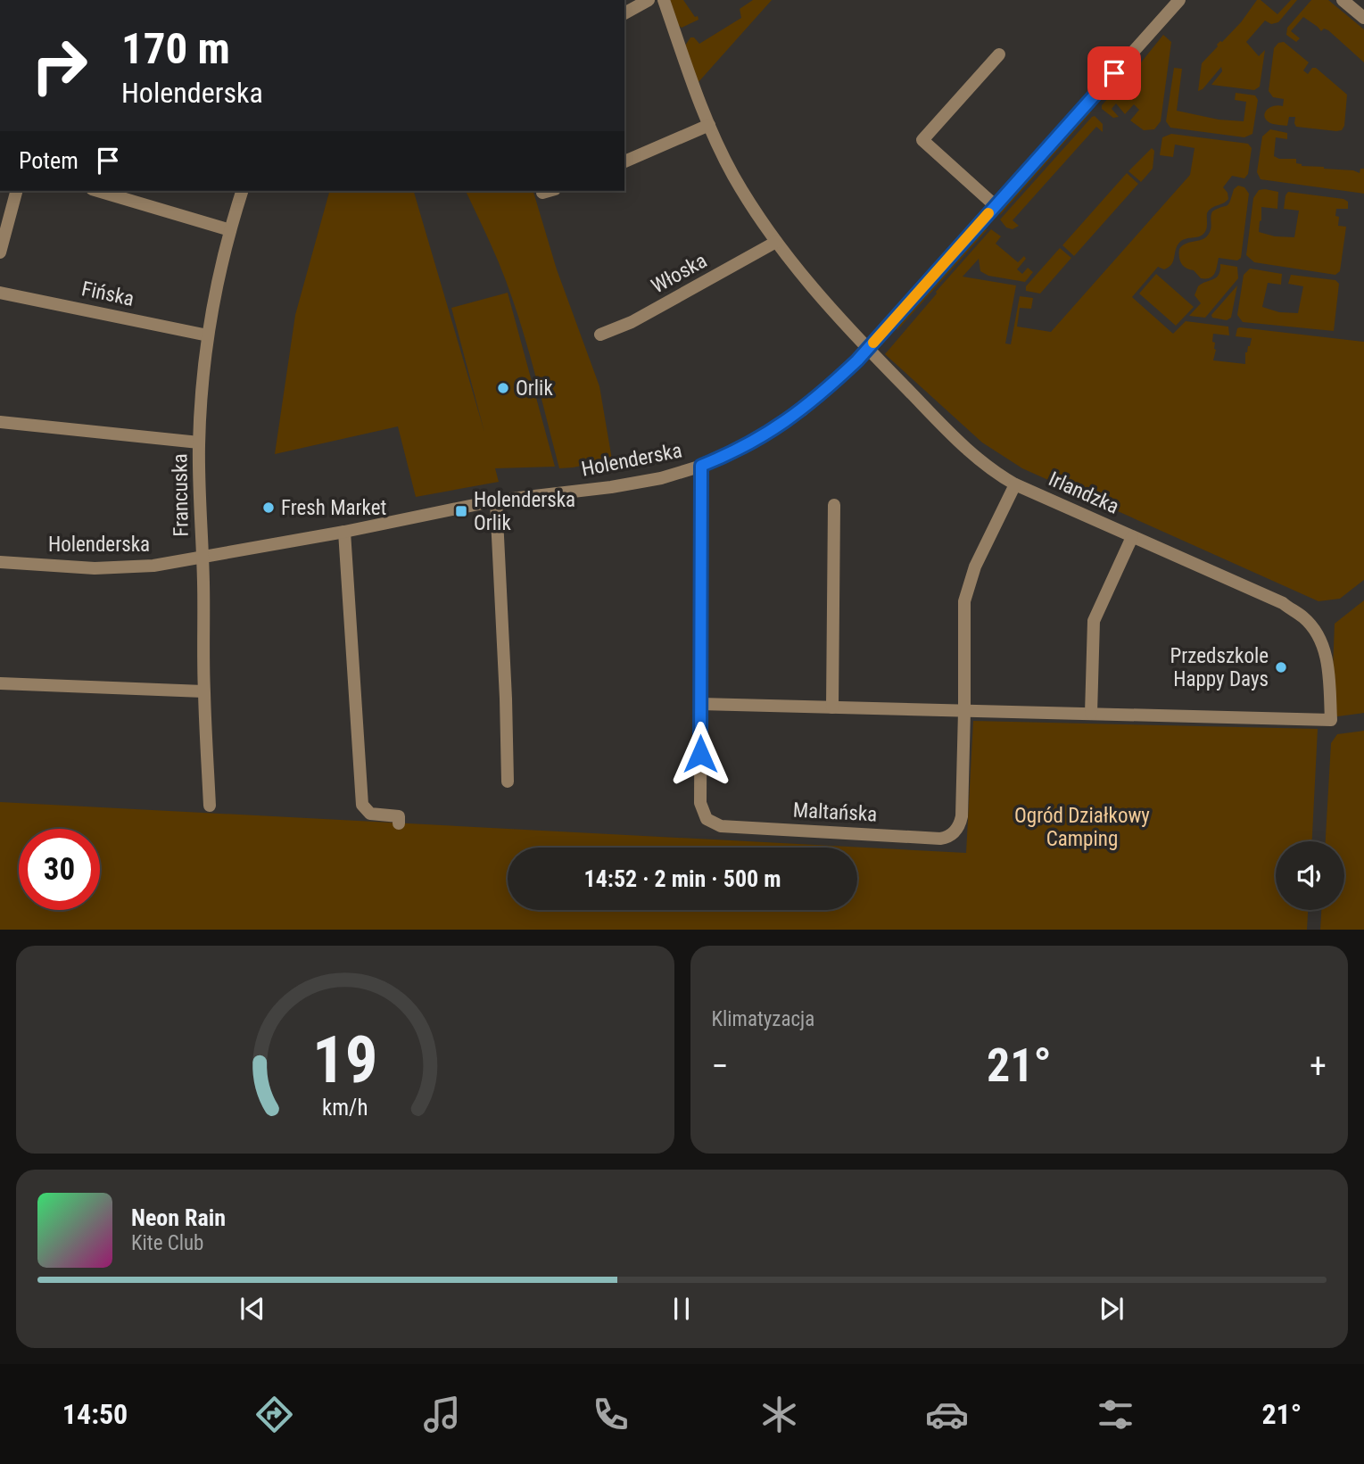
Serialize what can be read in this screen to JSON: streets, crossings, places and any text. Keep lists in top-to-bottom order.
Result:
{
  "streets": {
    "street": [
      "Włoska",
      "Fińska",
      "Holenderska",
      "Irlandzka",
      "Francuska",
      "Maltańska"
    ]
  },
  "crossings": [
    ["Fińska", "Francuska"],
    ["Holenderska", "Irlandzka"],
    ["Holenderska", "Francuska"],
    ["Holenderska", "Maltańska"],
    ["Irlandzka", "Maltańska"]
  ],
  "parks": ["Ogród Działkowy Camping"],
  "places": {
    "other": ["Orlik", "Fresh Market", "Przedszkole Happy Days"],
    "transit": ["Holenderska Orlik"]
  },
  "page": {
    "turn": ["170 m", "Holenderska"],
    "then": "Potem",
    "limit": "30",
    "trip": "14:52 · 2 min · 500 m",
    "tile": "Klimatyzacja",
    "heat": ["−", "21°", "+"],
    "song": ["Neon Rain", "Kite Club"],
    "tabs": ["14:50", "21°"],
    "gauge": ["19", "km/h"]
  }
}
